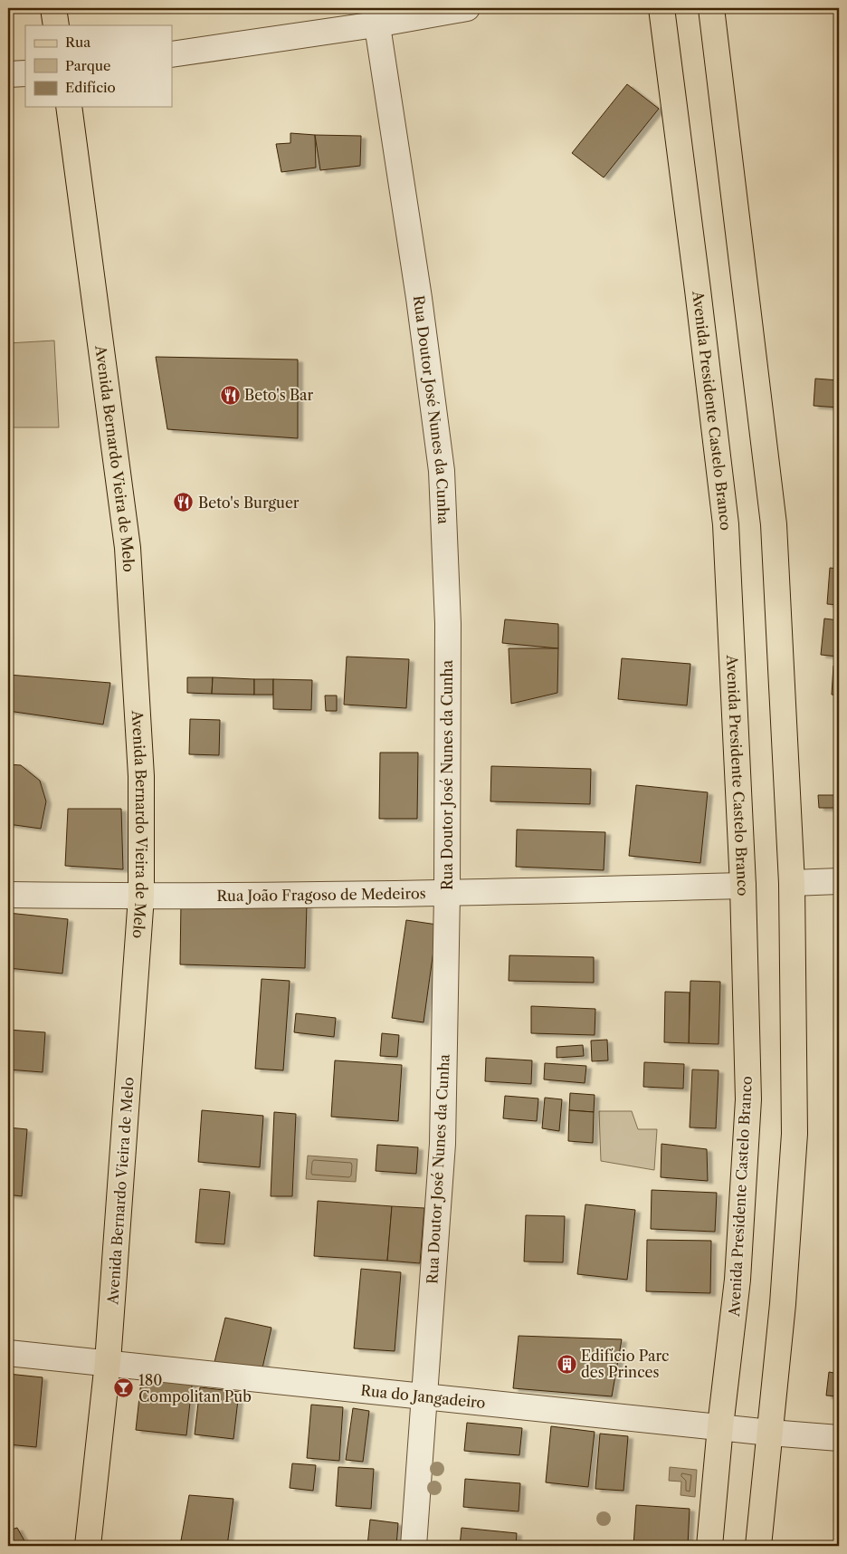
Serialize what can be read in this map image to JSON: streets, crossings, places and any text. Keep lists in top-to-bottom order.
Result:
{
  "streets": {
    "main road": ["Avenida Presidente Castelo Branco", "Avenida Bernardo Vieira de Melo"],
    "street": ["Rua Doutor José Nunes da Cunha", "Rua João Fragoso de Medeiros", "Rua do Jangadeiro"]
  },
  "crossings": [
    ["Rua Doutor José Nunes da Cunha", "Rua João Fragoso de Medeiros"],
    ["Rua Doutor José Nunes da Cunha", "Rua do Jangadeiro"],
    ["Avenida Presidente Castelo Branco", "Rua João Fragoso de Medeiros"],
    ["Avenida Presidente Castelo Branco", "Rua do Jangadeiro"],
    ["Avenida Bernardo Vieira de Melo", "Rua João Fragoso de Medeiros"],
    ["Avenida Bernardo Vieira de Melo", "Rua do Jangadeiro"]
  ],
  "places": {
    "restaurant": ["Beto's Bar", "Beto's Burguer"],
    "building": ["Edifício Parc des Princes"],
    "bar": ["180 Compolitan Pub"]
  },
  "legend": ["Rua", "Parque", "Edifício"]
}
